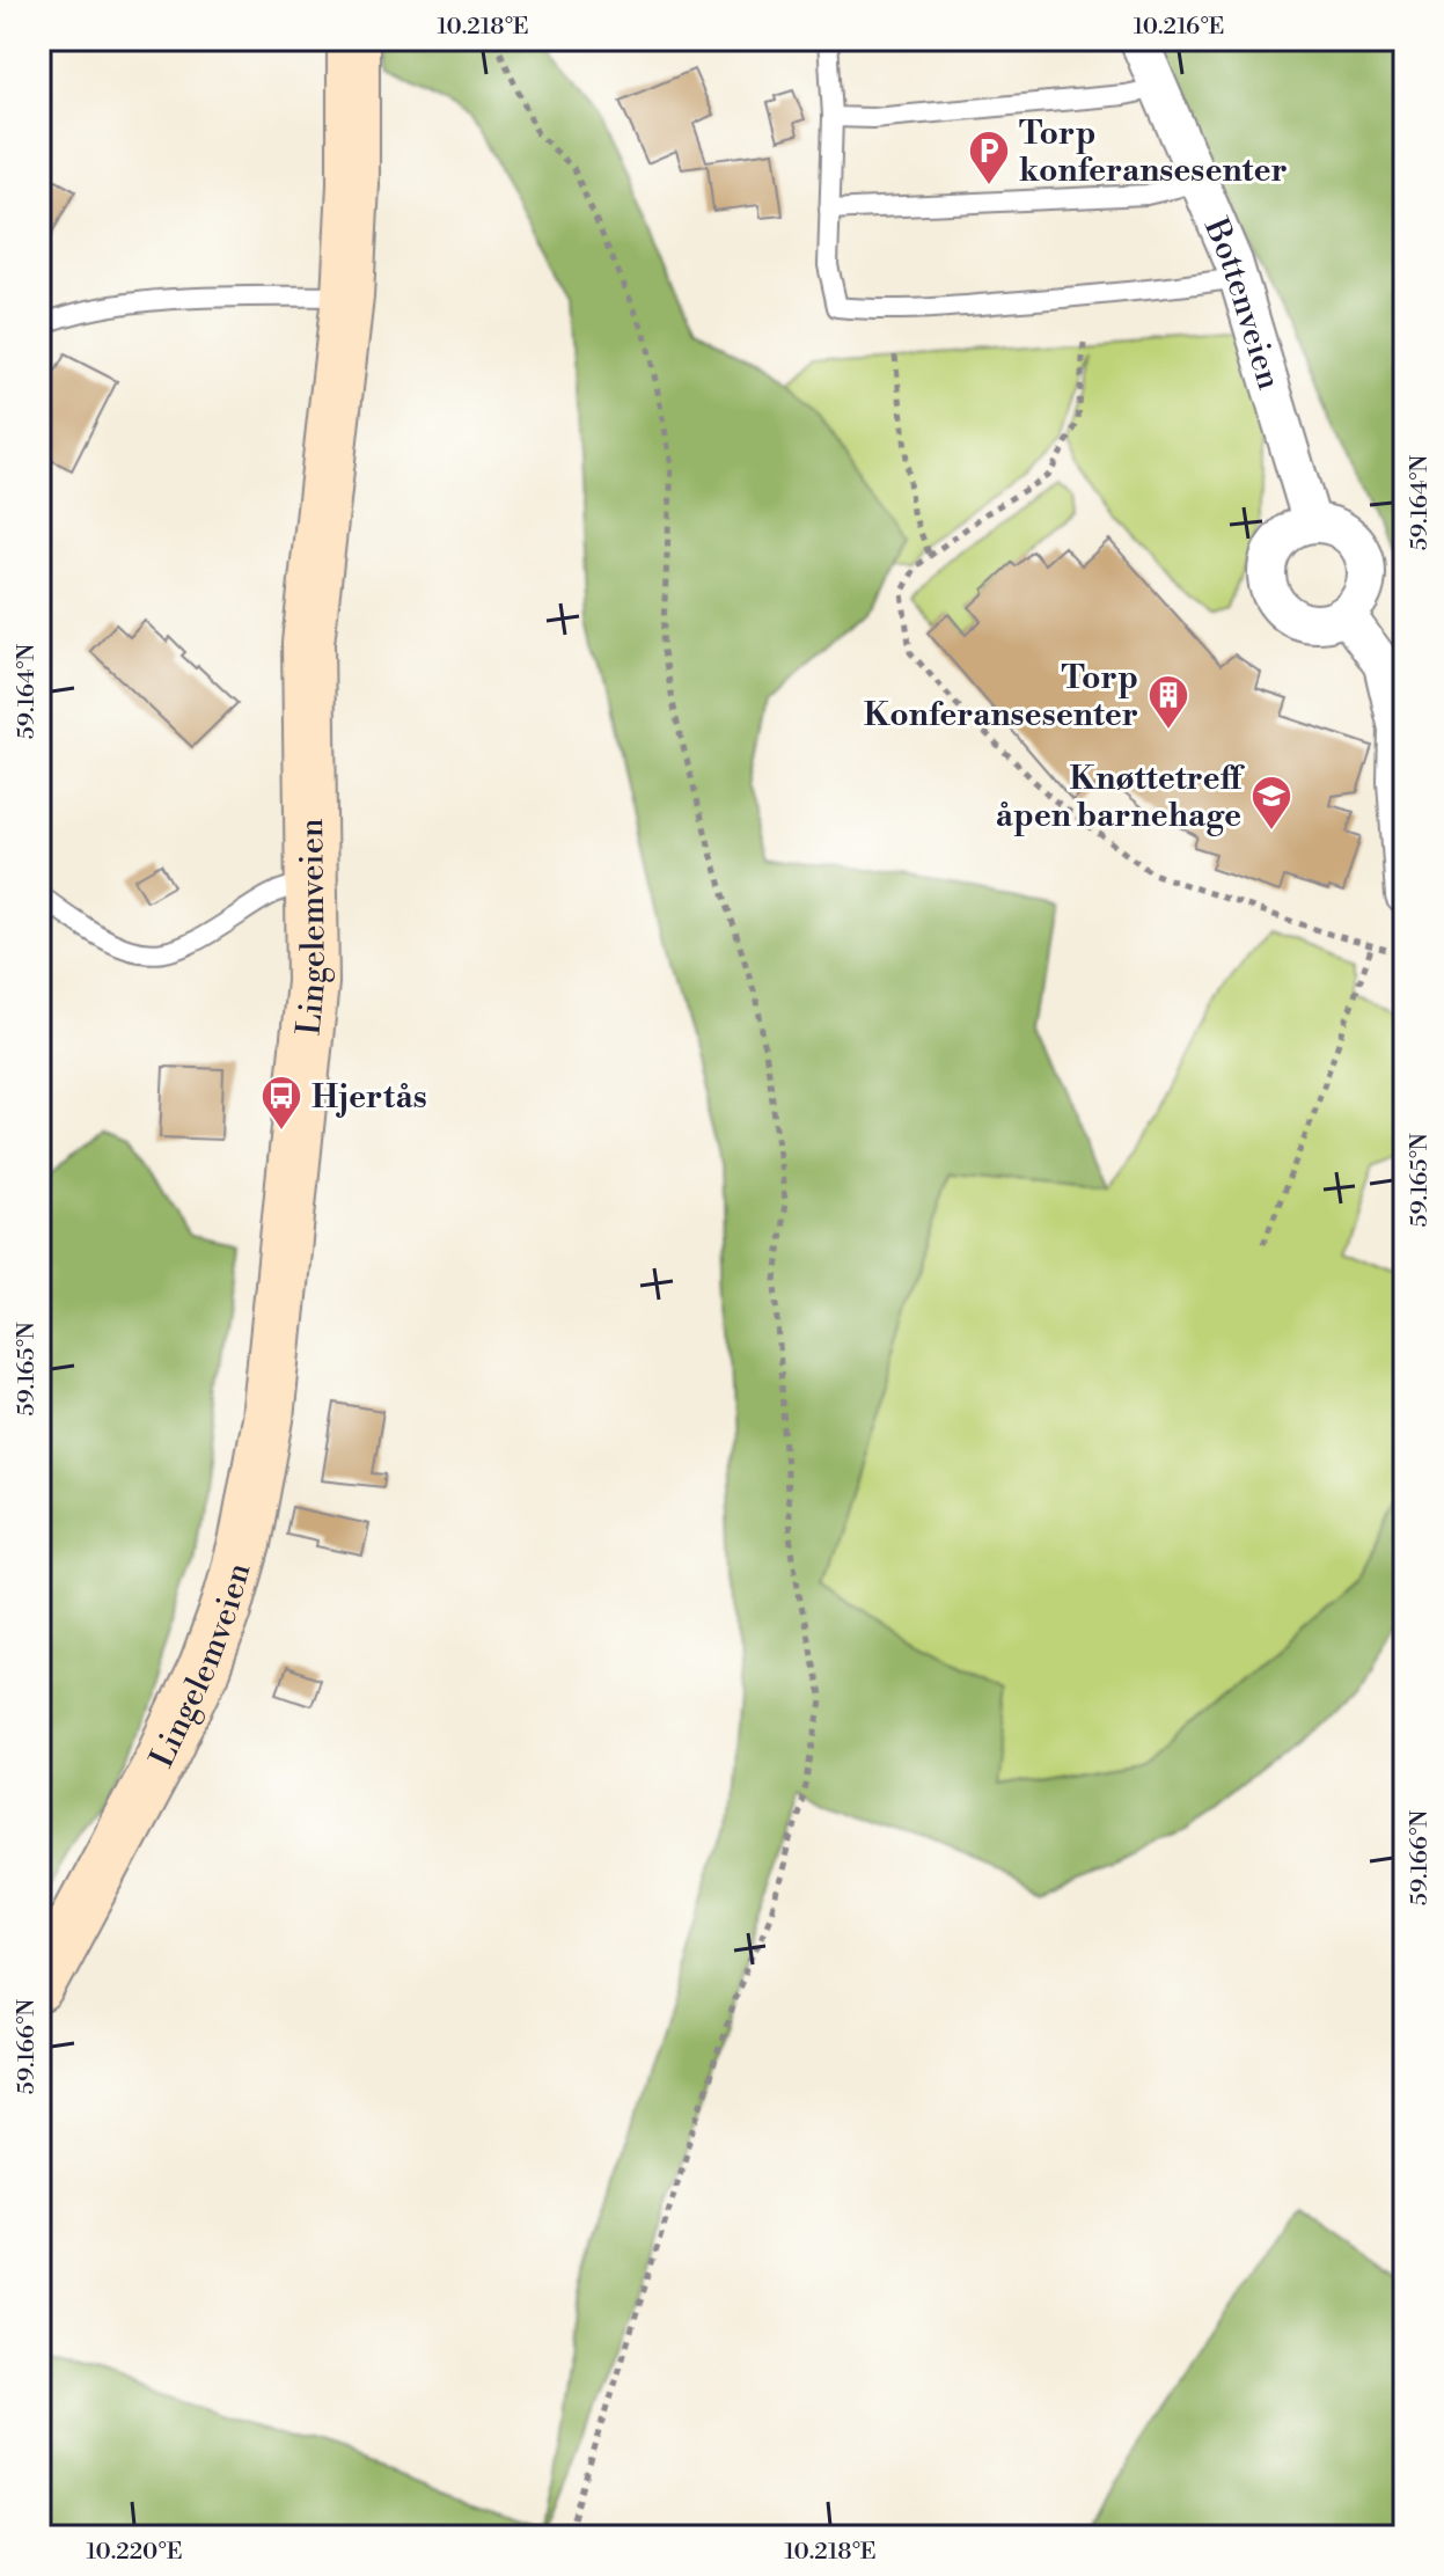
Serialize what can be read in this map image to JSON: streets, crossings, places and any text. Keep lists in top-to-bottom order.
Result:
{
  "streets": {
    "main road": ["Lingelemveien"],
    "street": ["Bottenveien"]
  },
  "places": {
    "parking": ["Torp konferansesenter"],
    "building": ["Torp Konferansesenter"],
    "school or university": ["Knøttetreff åpen barnehage"],
    "bus stop": ["Hjertås"]
  },
  "coordinates": [
    "10.218°E",
    "10.216°E",
    "59.164°N",
    "59.165°N",
    "59.166°N",
    "10.220°E"
  ]
}
